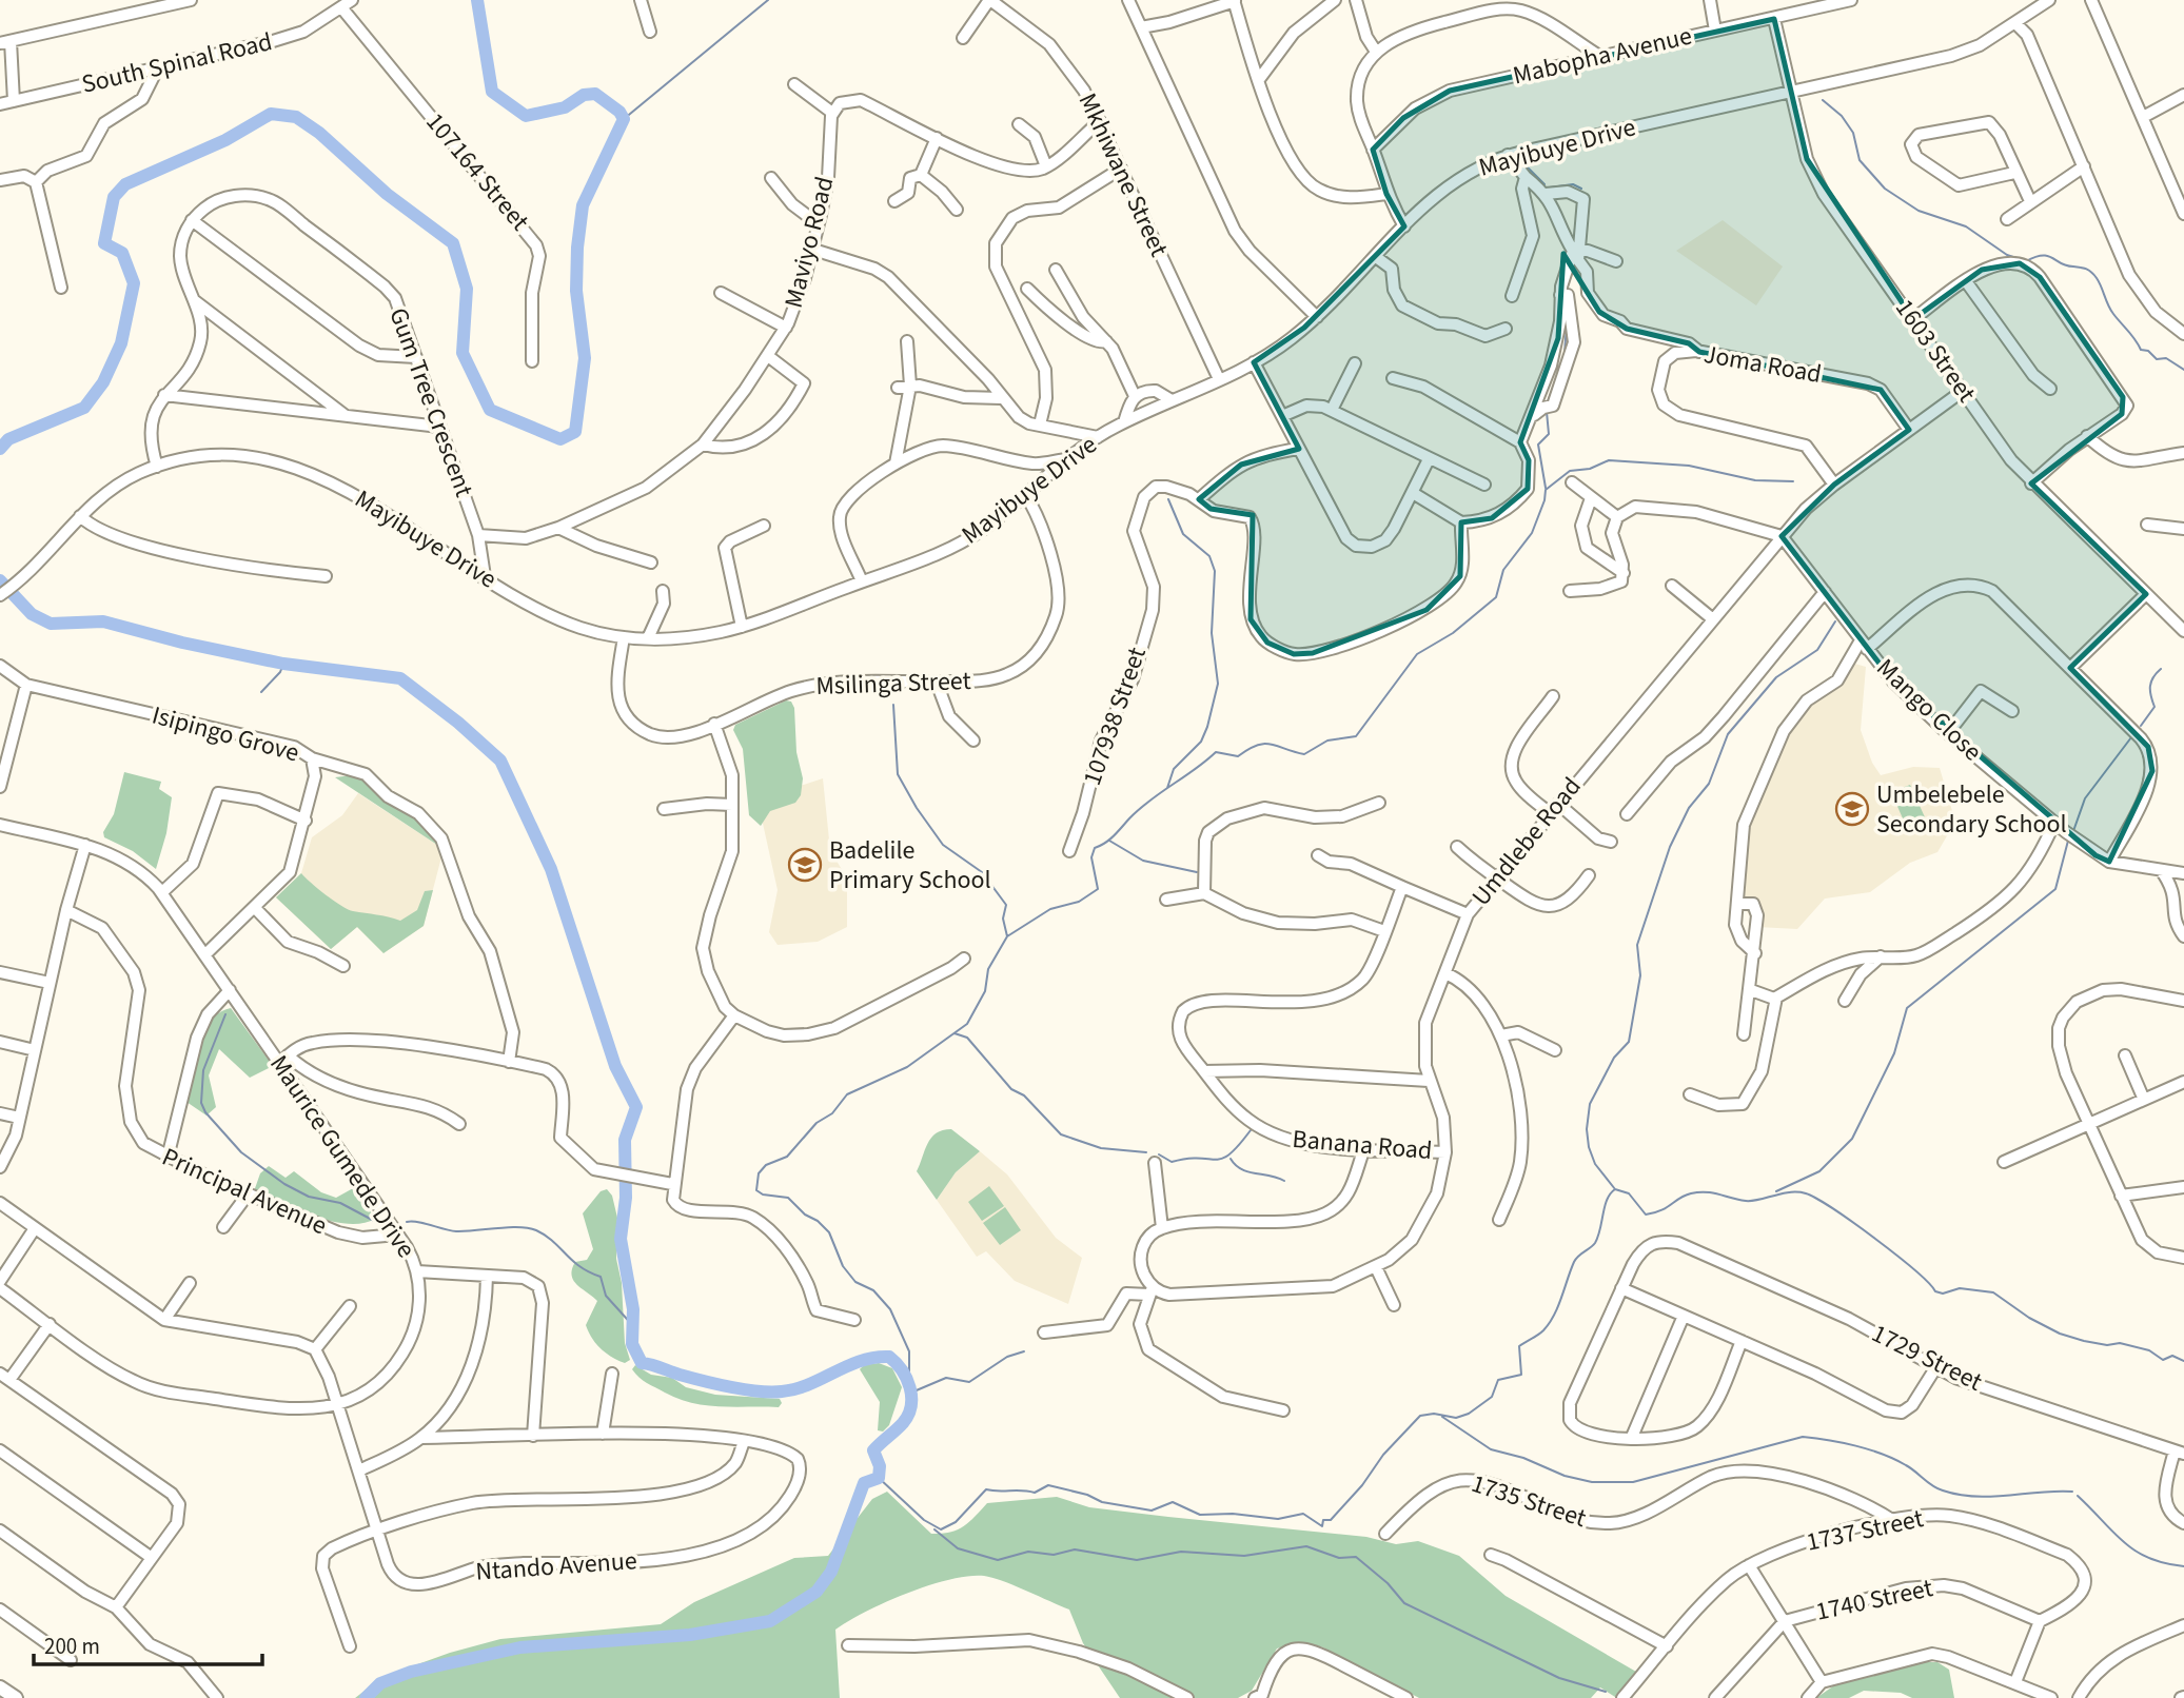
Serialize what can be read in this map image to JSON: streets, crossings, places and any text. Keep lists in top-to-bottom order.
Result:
{
  "streets": {
    "street": [
      "Mabopha Avenue",
      "South Spinal Road",
      "Mayibuye Drive",
      "107164 Street",
      "Mkhiwane Street",
      "Maviyo Road",
      "1603 Street",
      "Joma Road",
      "Gum Tree Crescent",
      "Msilinga Street",
      "Mango Close",
      "107938 Street",
      "Isipingo Grove",
      "Umdlebe Road",
      "Banana Road",
      "Maurice Gumede Drive",
      "Principal Avenue",
      "1729 Street",
      "1735 Street",
      "1737 Street",
      "Ntando Avenue",
      "1740 Street"
    ]
  },
  "crossings": [
    ["Mabopha Avenue", "1603 Street"],
    ["South Spinal Road", "107164 Street"],
    ["Mayibuye Drive", "Mkhiwane Street"],
    ["Mayibuye Drive", "1603 Street"],
    ["Mayibuye Drive", "Gum Tree Crescent"],
    ["Mayibuye Drive", "Msilinga Street"],
    ["Maviyo Road", "Gum Tree Crescent"],
    ["1603 Street", "Umdlebe Road"],
    ["Joma Road", "Umdlebe Road"],
    ["Mango Close", "Umdlebe Road"],
    ["Isipingo Grove", "Maurice Gumede Drive"],
    ["Umdlebe Road", "Banana Road"],
    ["Maurice Gumede Drive", "Principal Avenue"],
    ["Maurice Gumede Drive", "Ntando Avenue"],
    ["1735 Street", "1737 Street"],
    ["1737 Street", "1740 Street"]
  ],
  "places": {
    "school or university": ["Umbelebele Secondary School", "Badelile Primary School"]
  },
  "scale_bar": "200 m"
}
